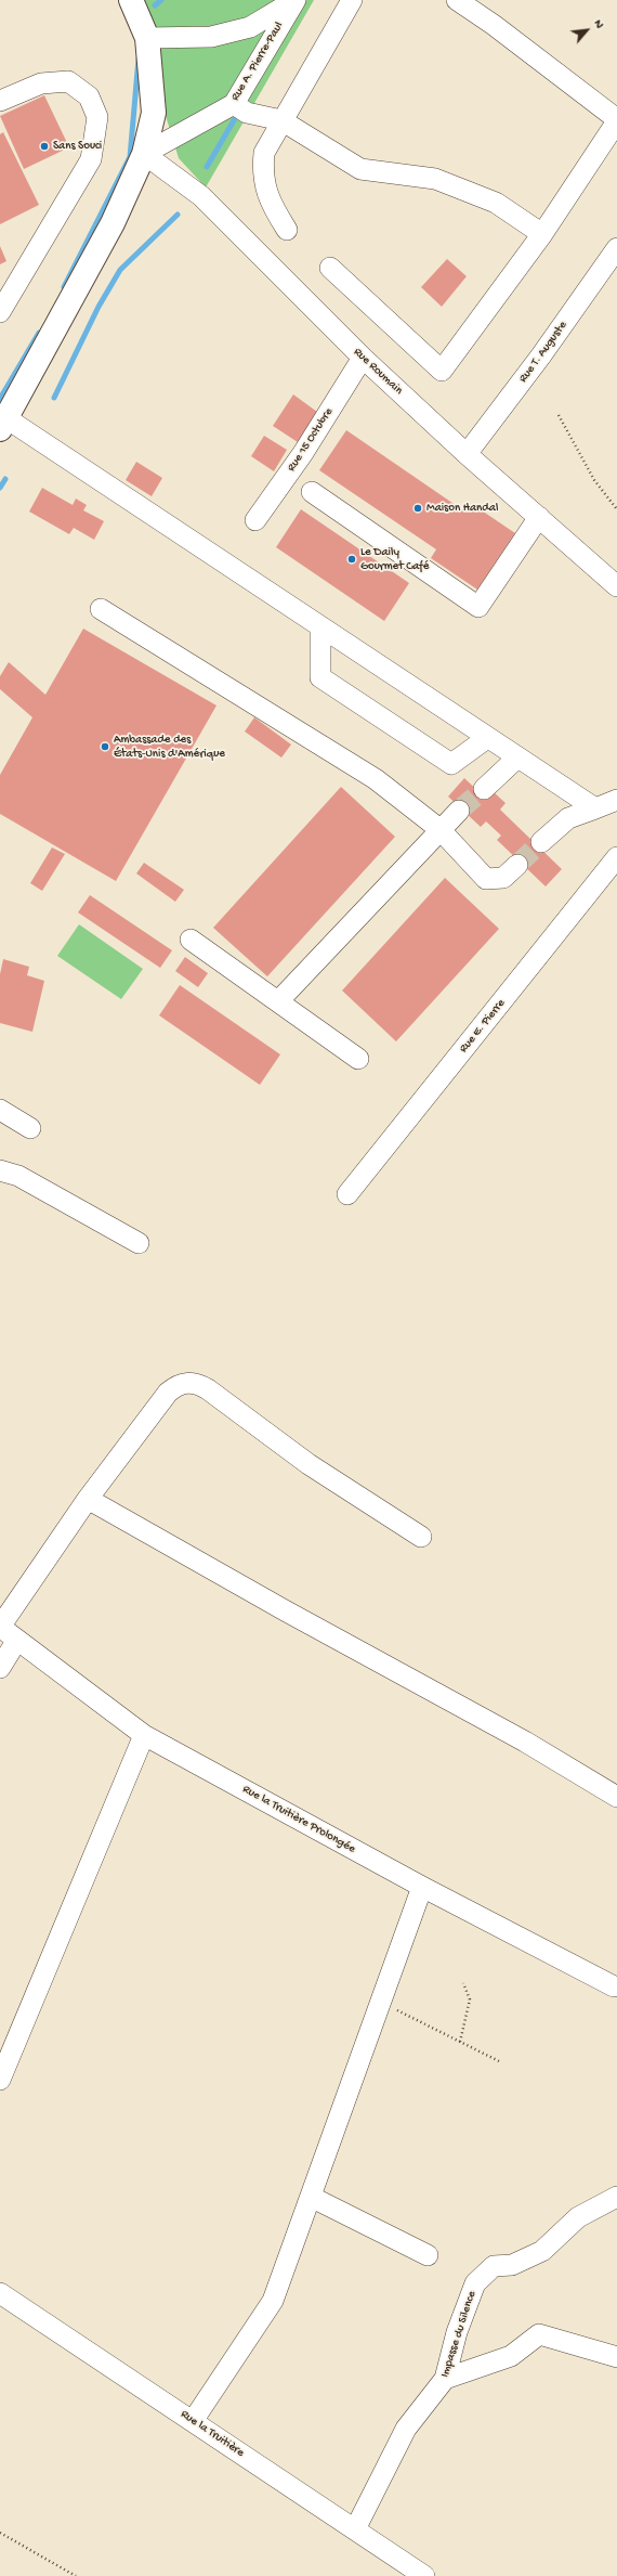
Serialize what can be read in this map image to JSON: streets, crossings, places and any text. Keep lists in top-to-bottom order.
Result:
{
  "streets": {
    "street": [
      "Rue A. Pierre-Paul",
      "Rue T. Auguste",
      "Rue Roumain",
      "Rue 15 Octubre",
      "Rue E. Pierre",
      "Rue la Truitière Prolongée",
      "Impasse du Silence",
      "Rue la Truitière"
    ]
  },
  "crossings": [
    ["Rue A. Pierre-Paul", "Rue Roumain"],
    ["Rue T. Auguste", "Rue Roumain"],
    ["Rue Roumain", "Rue 15 Octubre"],
    ["Impasse du Silence", "Rue la Truitière"]
  ],
  "places": [
    "Sans Souci",
    "Maison Handal",
    "Le Daily Gourmet Café",
    "Ambassade des États-Unis d'Amérique"
  ],
  "north": "top right"
}
